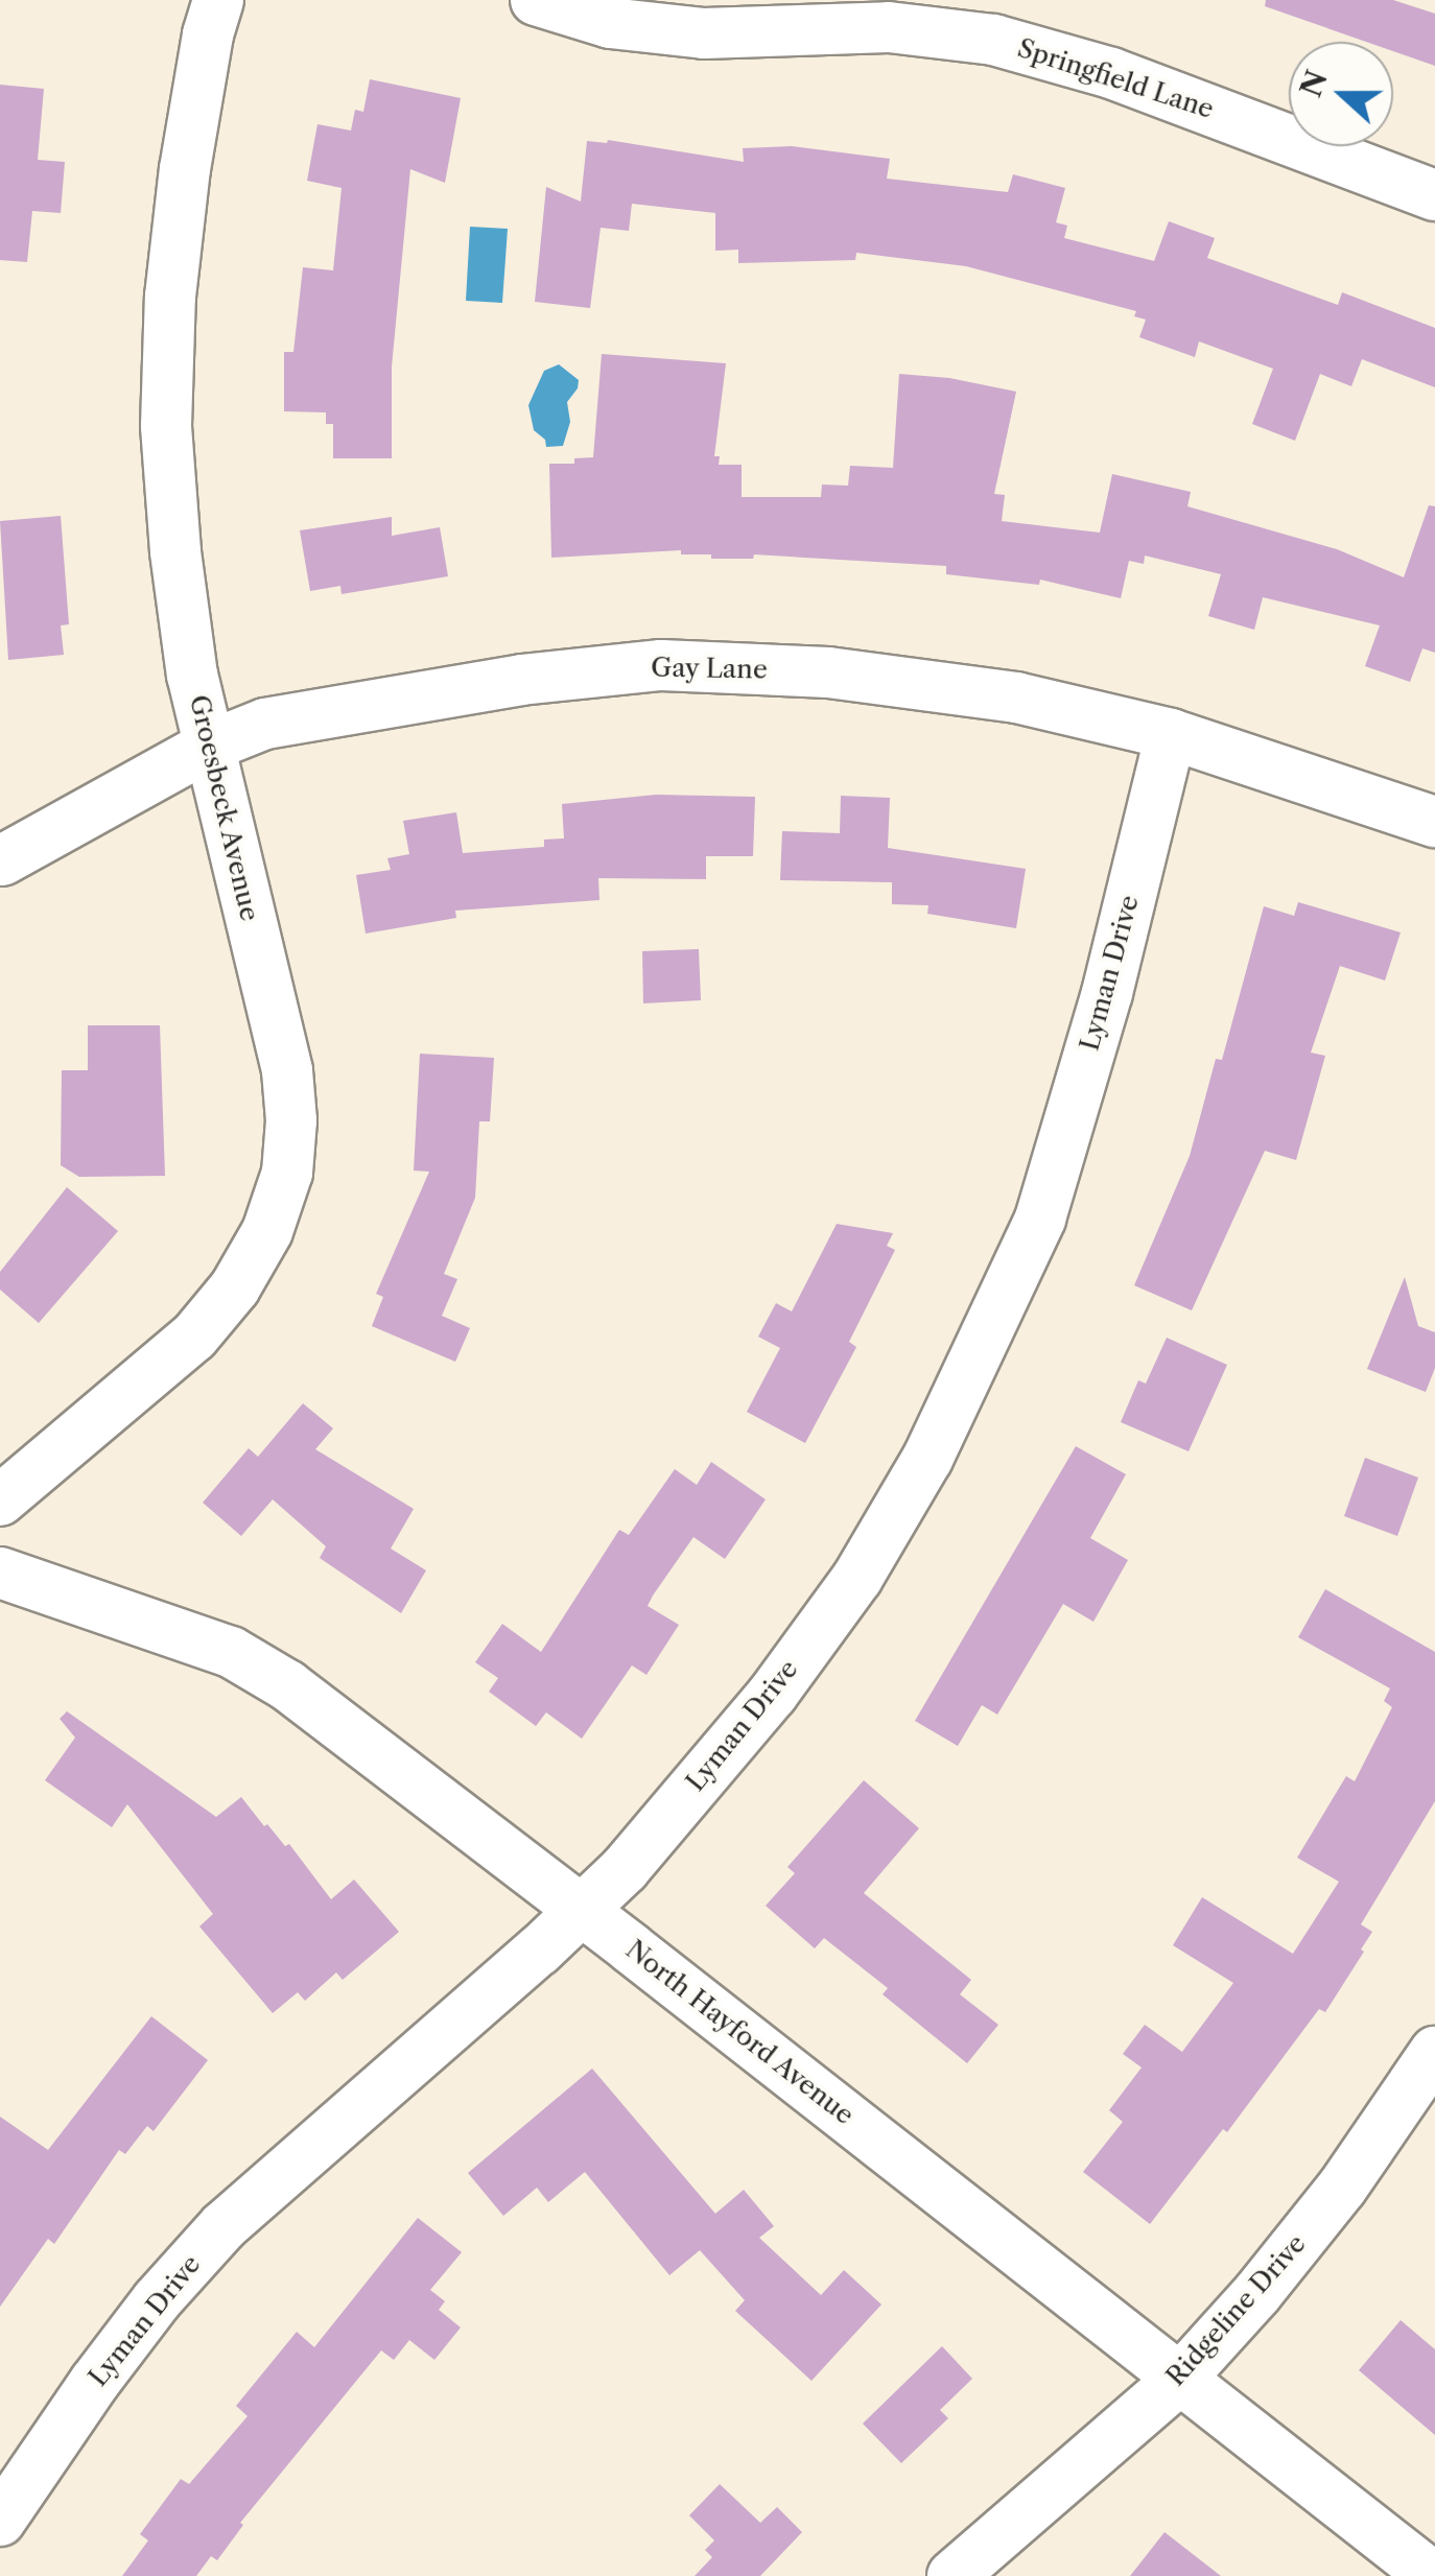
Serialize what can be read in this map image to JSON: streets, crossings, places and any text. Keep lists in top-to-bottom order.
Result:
{
  "streets": {
    "street": [
      "Springfield Lane",
      "Gay Lane",
      "Groesbeck Avenue",
      "Lyman Drive",
      "North Hayford Avenue",
      "Ridgeline Drive"
    ]
  },
  "crossings": [
    ["Gay Lane", "Groesbeck Avenue"],
    ["Gay Lane", "Lyman Drive"],
    ["Lyman Drive", "North Hayford Avenue"],
    ["North Hayford Avenue", "Ridgeline Drive"]
  ],
  "north": "left"
}
